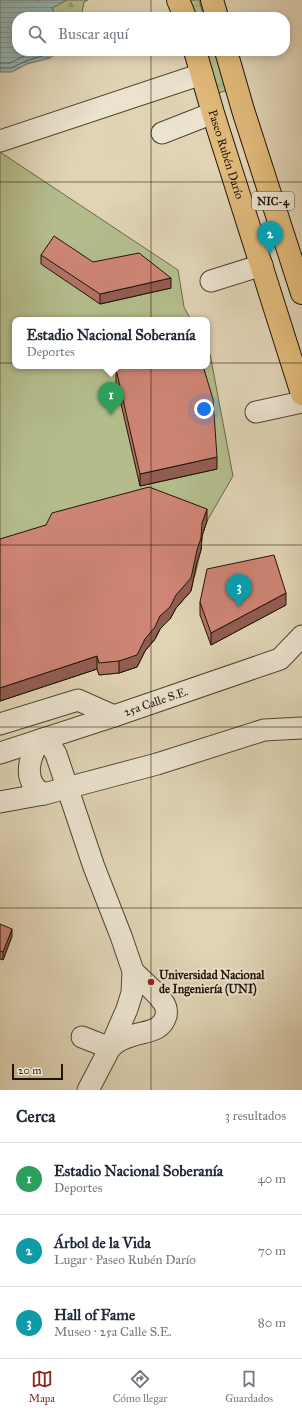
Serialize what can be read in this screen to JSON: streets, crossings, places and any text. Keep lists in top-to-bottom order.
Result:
{
  "streets": {
    "highway": ["Paseo Rubén Darío", "NIC-4"],
    "street": ["25a Calle S.E."]
  },
  "places": ["Universidad Nacional de Ingeniería (UNI)"],
  "scale_bar": "20 m",
  "page": {
    "search": "Buscar aquí",
    "pins": ["2", "1", "3"],
    "popup": ["Estadio Nacional Soberanía", "Deportes"],
    "scale": "20 m",
    "heading": ["Cerca", "3 resultados"],
    "list": [
      {
        "mark": "1",
        "name": "Estadio Nacional Soberanía",
        "note": "Deportes",
        "value": "40 m"
      },
      {
        "mark": "2",
        "name": "Árbol de la Vida",
        "note": "Lugar · Paseo Rubén Darío",
        "value": "70 m"
      },
      {
        "mark": "3",
        "name": "Hall of Fame",
        "note": "Museo · 25a Calle S.E.",
        "value": "80 m"
      }
    ],
    "nav": ["Mapa", "Cómo llegar", "Guardados"]
  }
}
